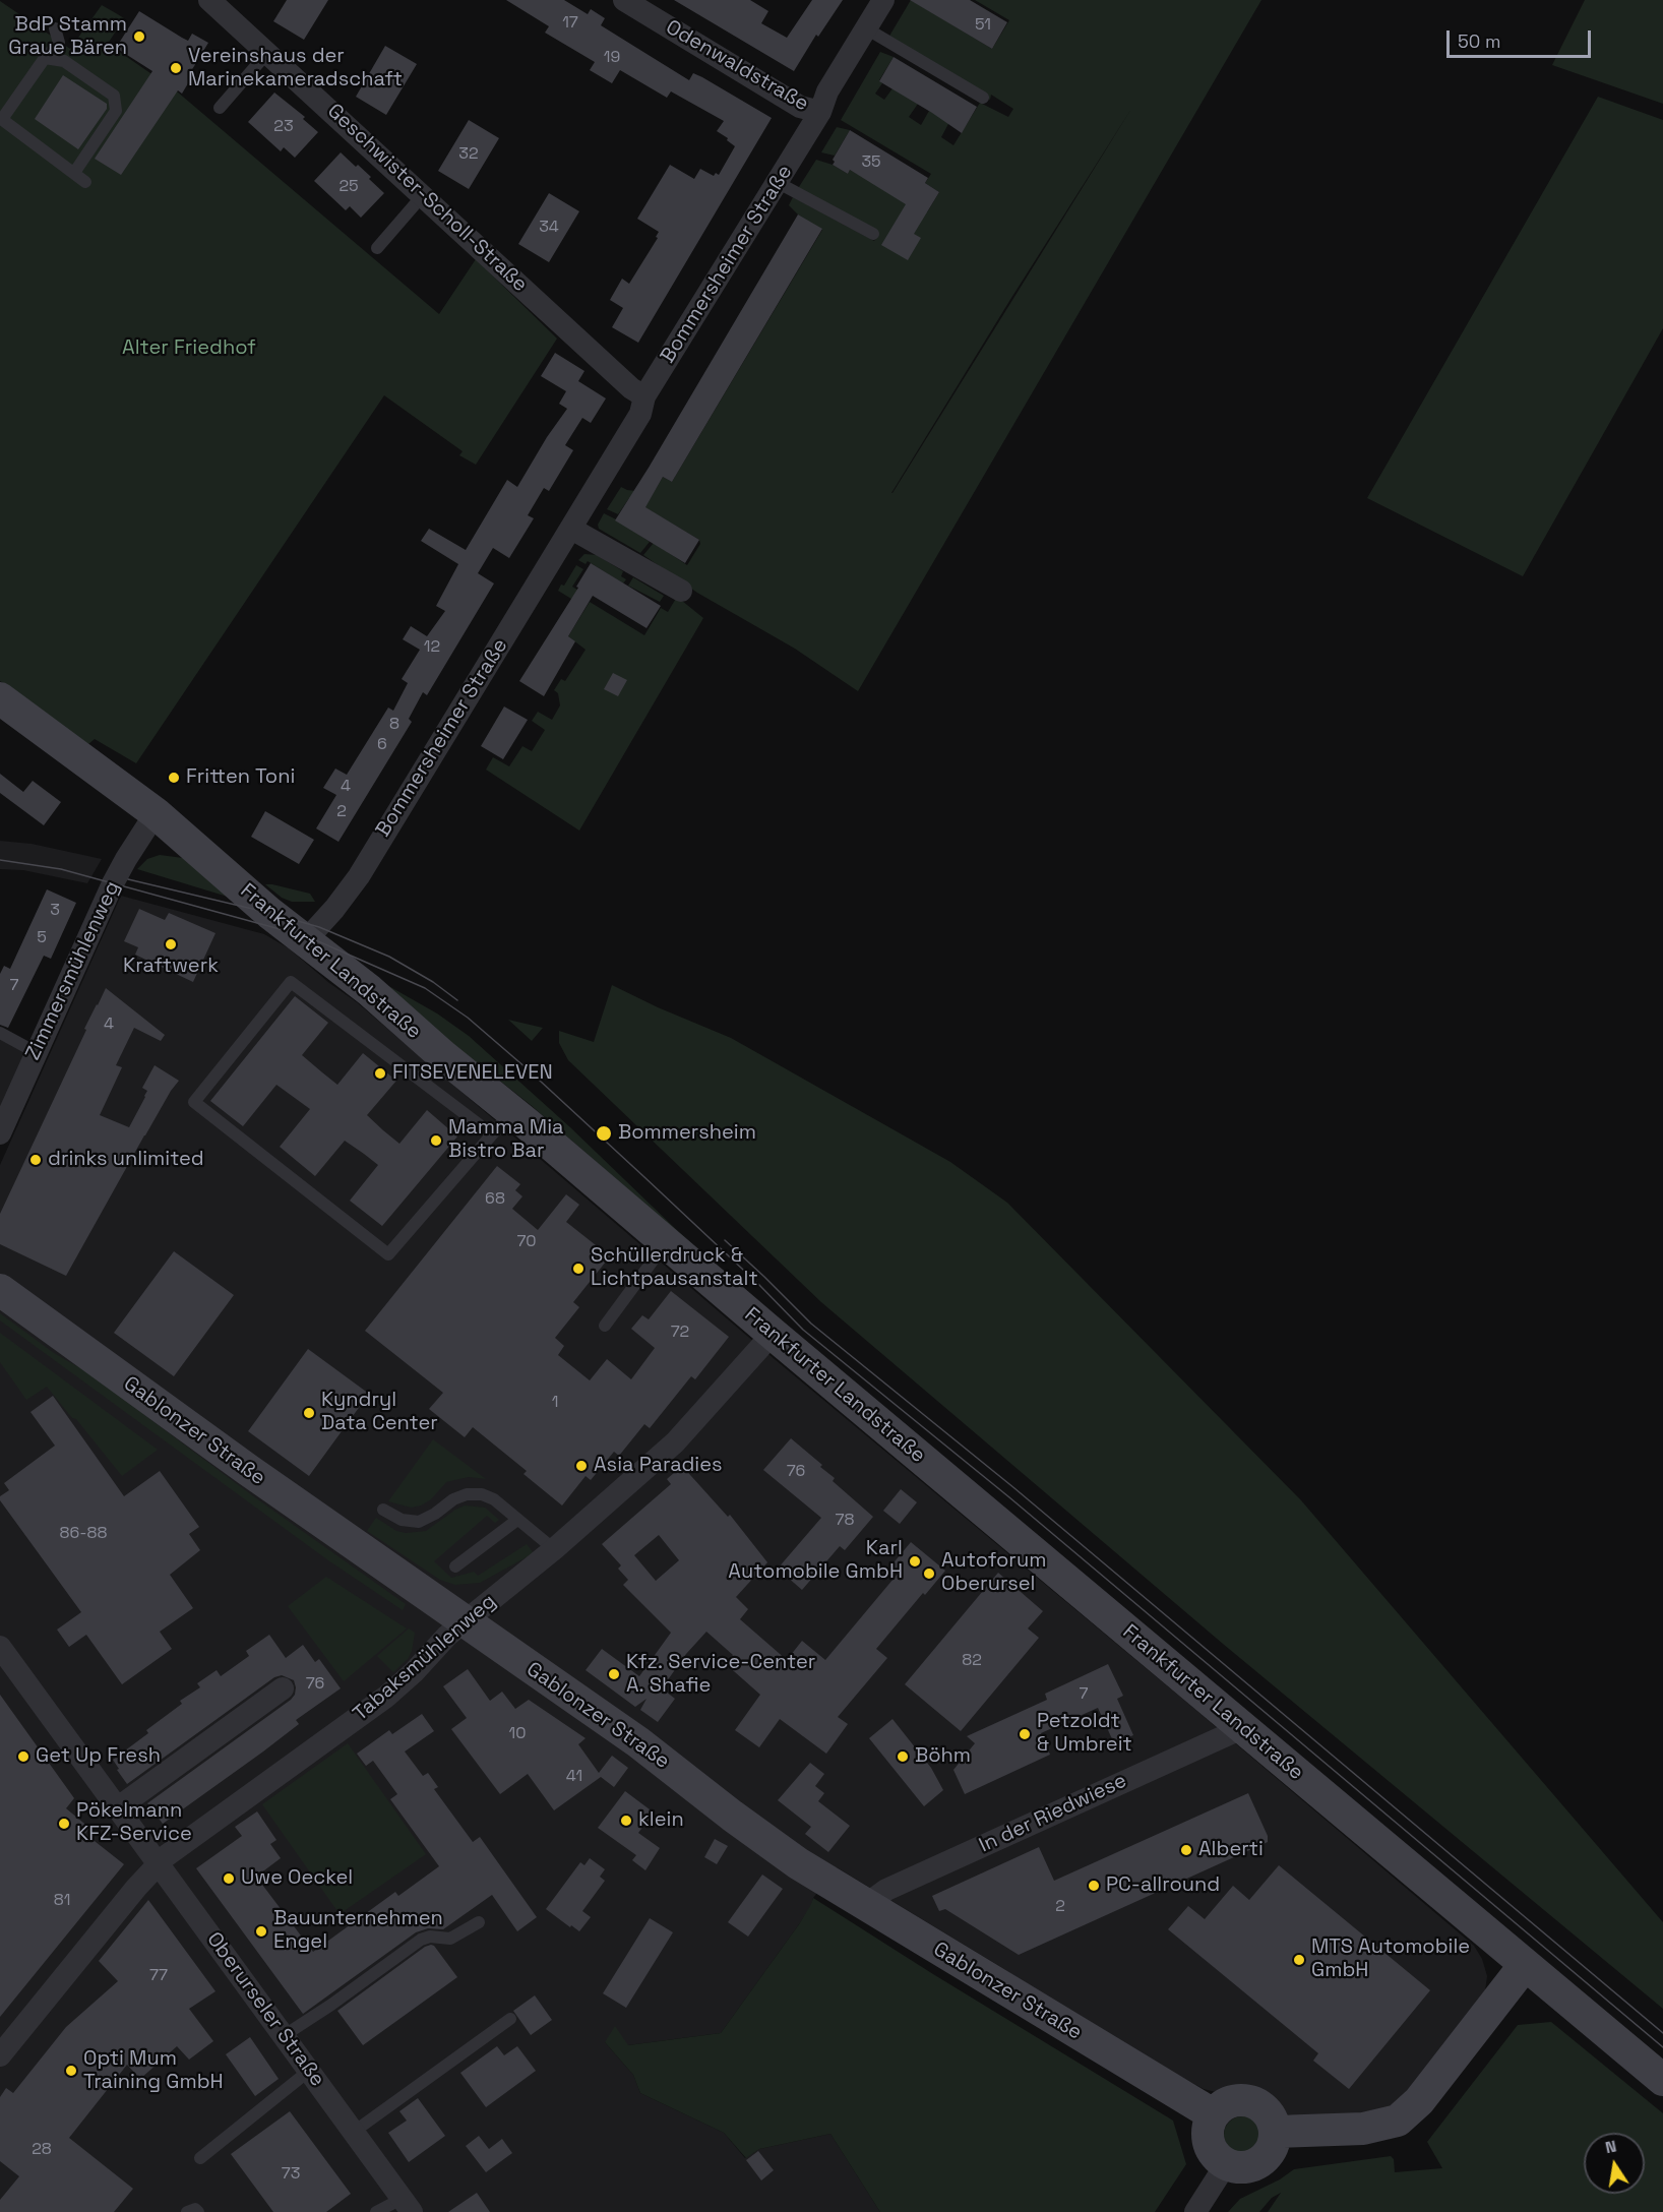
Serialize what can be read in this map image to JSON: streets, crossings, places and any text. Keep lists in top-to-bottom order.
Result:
{
  "streets": {
    "main road": ["Frankfurter Landstraße", "Gablonzer Straße"],
    "street": [
      "Odenwaldstraße",
      "Geschwister-Scholl-Straße",
      "Bommersheimer Straße",
      "Zimmersmühlenweg",
      "Tabaksmühlenweg",
      "In der Riedwiese",
      "Oberurseler Straße"
    ]
  },
  "crossings": [
    ["Odenwaldstraße", "Bommersheimer Straße"],
    ["Geschwister-Scholl-Straße", "Bommersheimer Straße"],
    ["Bommersheimer Straße", "Frankfurter Landstraße"],
    ["Frankfurter Landstraße", "Zimmersmühlenweg"],
    ["Frankfurter Landstraße", "Tabaksmühlenweg"],
    ["Frankfurter Landstraße", "In der Riedwiese"],
    ["Gablonzer Straße", "Tabaksmühlenweg"],
    ["Gablonzer Straße", "In der Riedwiese"],
    ["Tabaksmühlenweg", "Oberurseler Straße"]
  ],
  "parks": ["Alter Friedhof"],
  "places": [
    "BdP Stamm Graue Bären",
    "Vereinshaus der Marinekameradschaft",
    "Fritten Toni",
    "Kraftwerk",
    "FITSEVENELEVEN",
    "Bommersheim",
    "Mamma Mia Bistro Bar",
    "drinks unlimited",
    "Schüllerdruck & Lichtpausanstalt",
    "Kyndryl Data Center",
    "Asia Paradies",
    "Karl Automobile GmbH",
    "Autoforum Oberursel",
    "Kfz. Service-Center A. Shafie",
    "Petzoldt & Umbreit",
    "Get Up Fresh",
    "Böhm",
    "klein",
    "Pökelmann KFZ-Service",
    "Alberti",
    "Uwe Oeckel",
    "PC-allround",
    "Bauunternehmen Engel",
    "MTS Automobile GmbH",
    "Opti Mum Training GmbH"
  ],
  "house_numbers": [
    "17",
    "51",
    "19",
    "23",
    "32",
    "35",
    "25",
    "34",
    "12",
    "8",
    "6",
    "4",
    "2",
    "3",
    "5",
    "7",
    "4",
    "68",
    "70",
    "72",
    "1",
    "76",
    "78",
    "86-88",
    "82",
    "76",
    "7",
    "10",
    "41",
    "81",
    "2",
    "77",
    "28",
    "73"
  ],
  "scale_bar": "50 m",
  "north": "top"
}
